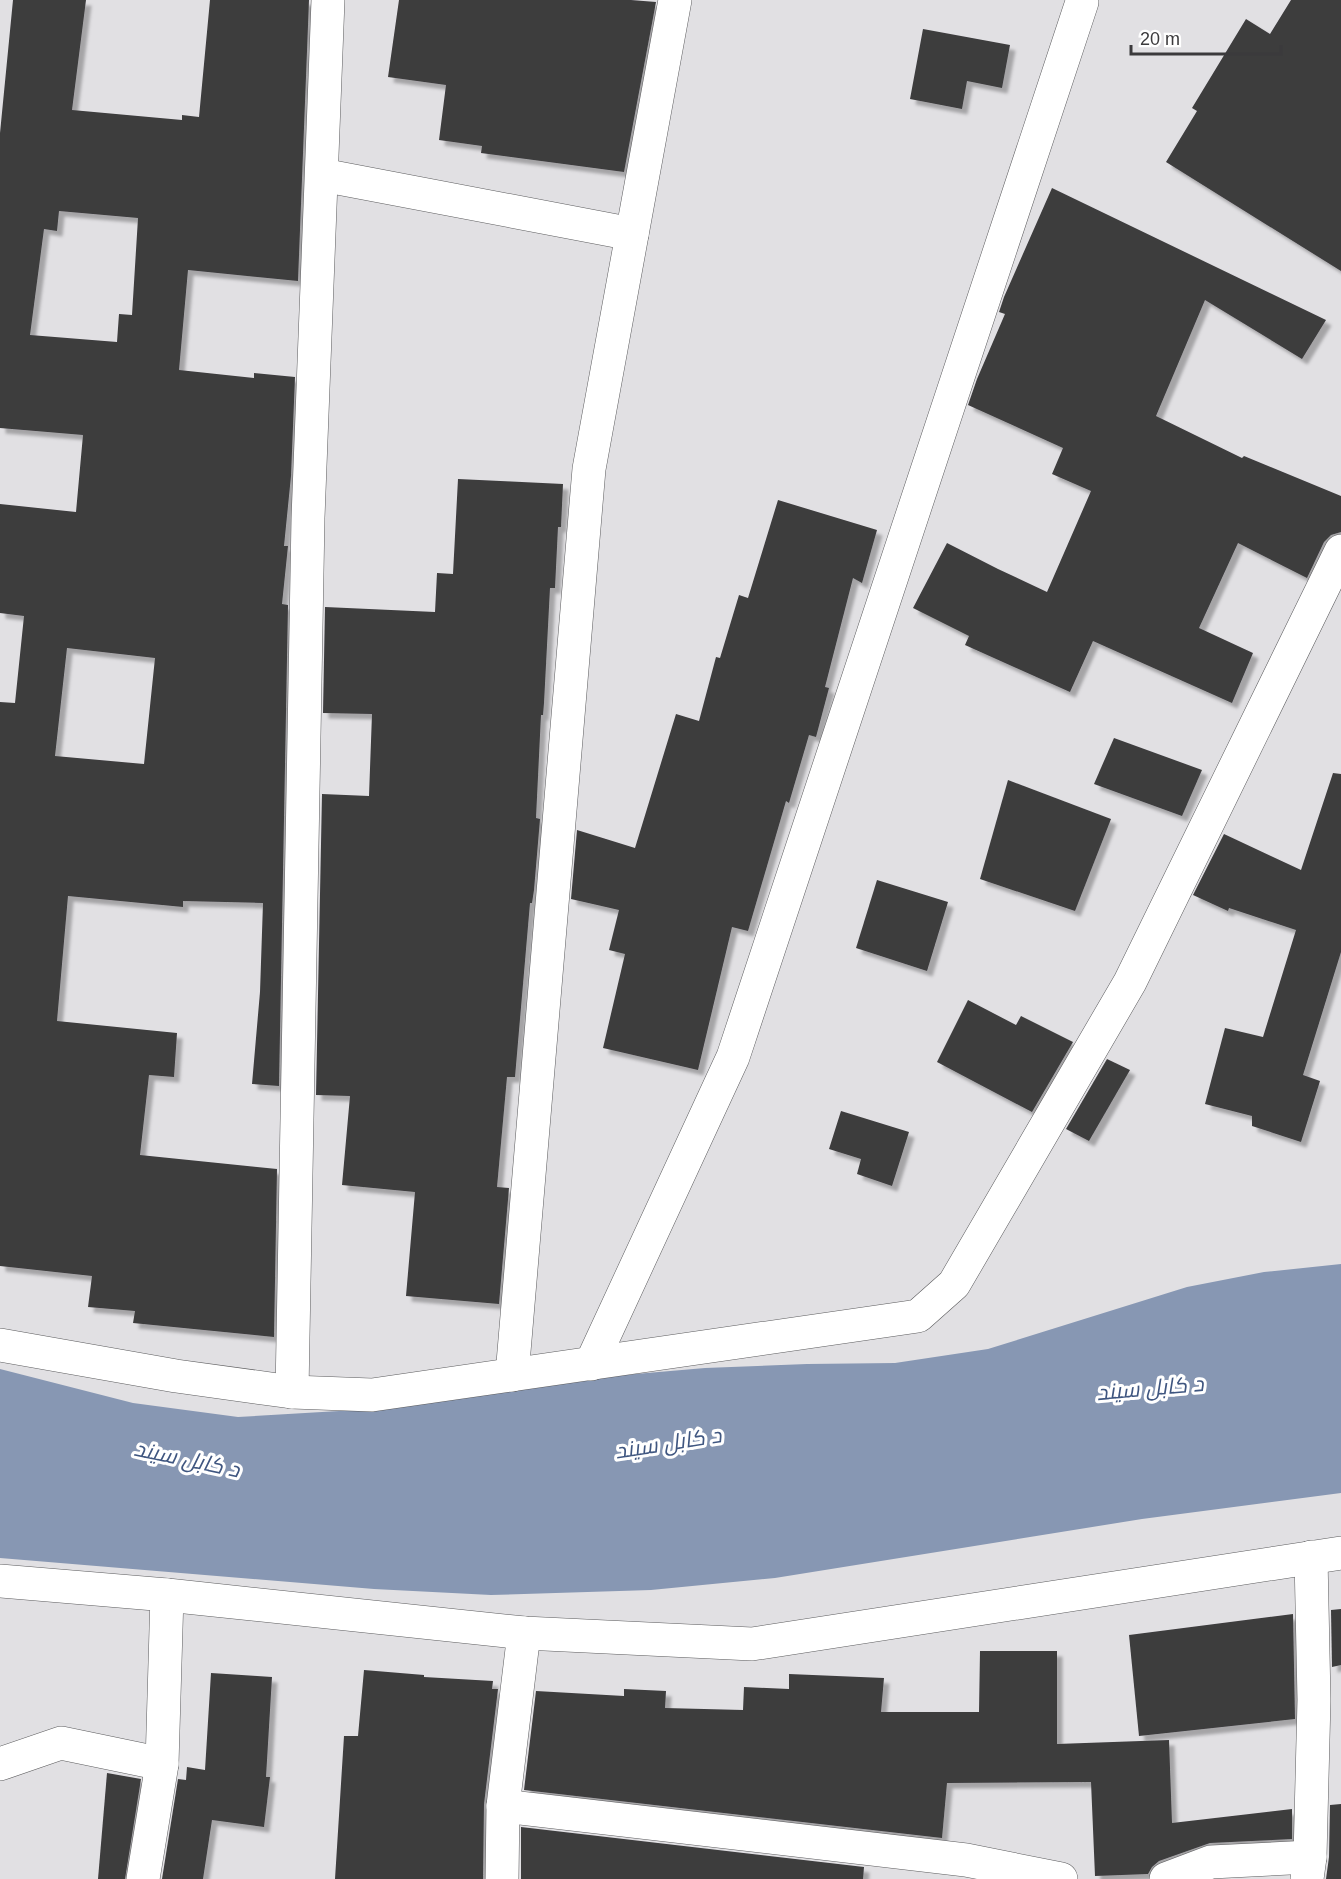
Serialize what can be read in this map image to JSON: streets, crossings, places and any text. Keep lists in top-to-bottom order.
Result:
{
  "water": ["د کابل سيند"],
  "scale_bar": "20 m"
}
